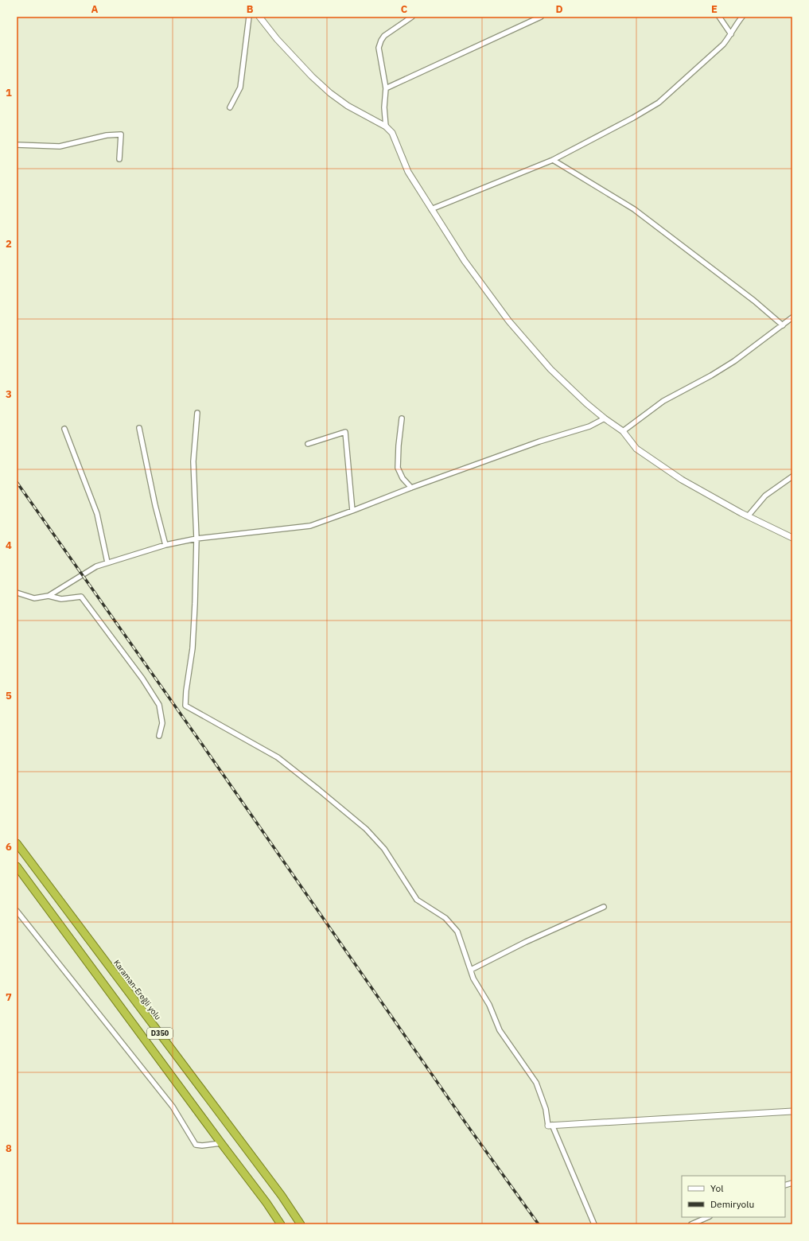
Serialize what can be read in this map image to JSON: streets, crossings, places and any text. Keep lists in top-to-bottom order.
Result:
{
  "streets": {
    "highway": ["Karaman-Ereğli yolu", "D350"]
  },
  "legend": ["Yol", "Demiryolu"],
  "grid": {
    "columns": [
      "A",
      "B",
      "C",
      "D",
      "E"
    ],
    "rows": [
      "1",
      "2",
      "3",
      "4",
      "5",
      "6",
      "7",
      "8"
    ]
  }
}
